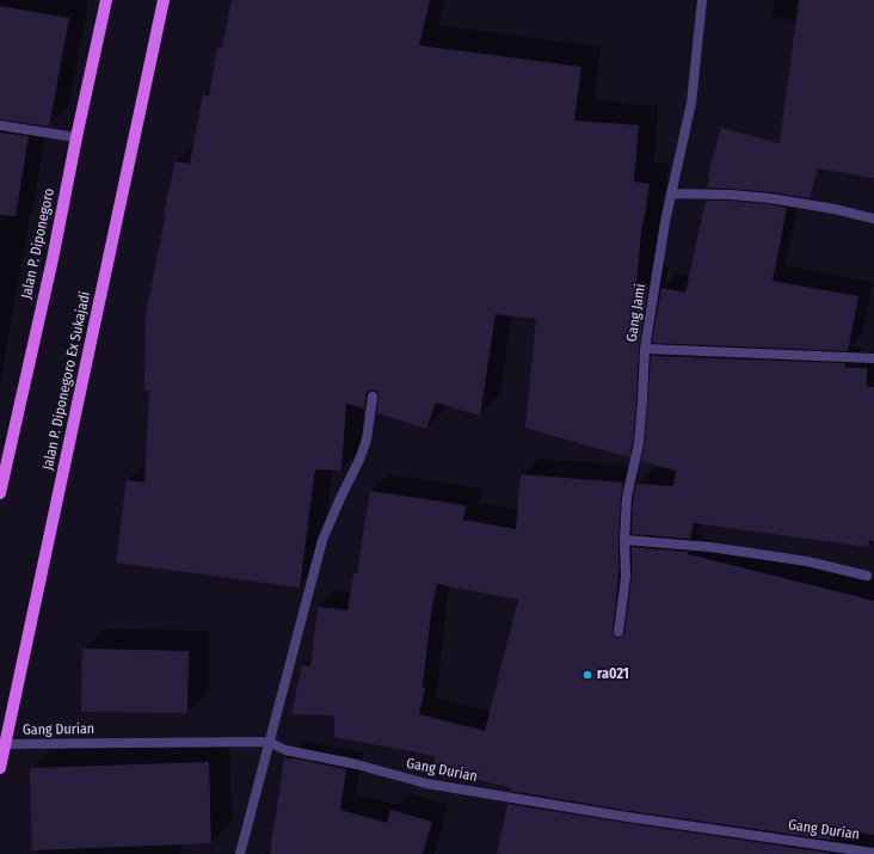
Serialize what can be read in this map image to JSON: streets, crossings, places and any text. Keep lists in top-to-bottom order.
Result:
{
  "streets": {
    "main road": ["Jalan P. Diponegoro", "Jalan P. Diponegoro Ex Sukajadi"],
    "street": ["Gang Jami", "Gang Durian"]
  },
  "crossings": [
    ["Jalan P. Diponegoro Ex Sukajadi", "Gang Durian"]
  ],
  "places": ["ra021"]
}
